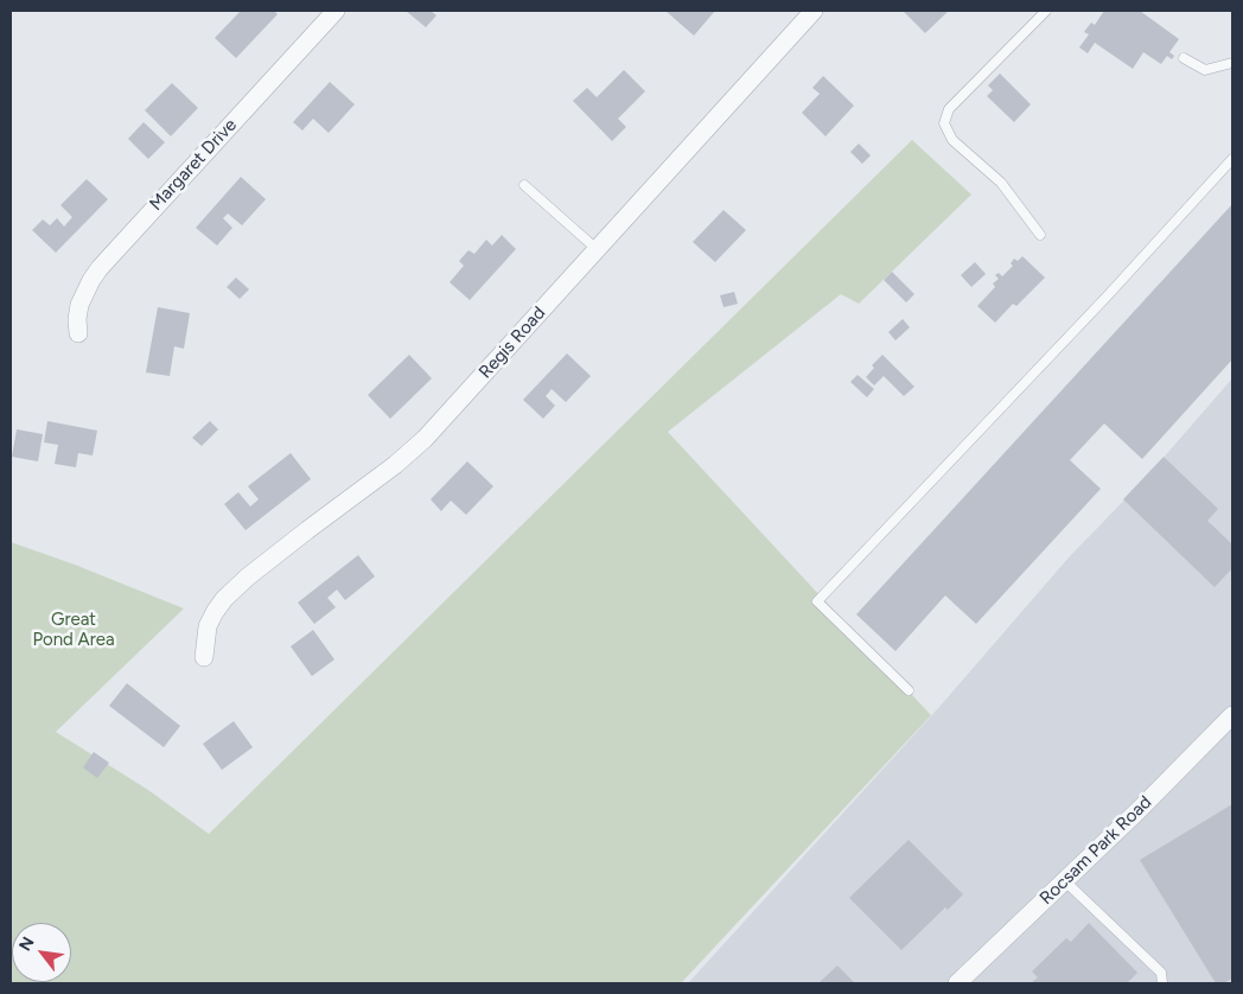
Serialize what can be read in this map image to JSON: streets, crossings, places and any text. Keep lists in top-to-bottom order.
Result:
{
  "streets": {
    "street": ["Margaret Drive", "Regis Road", "Rocsam Park Road"]
  },
  "parks": ["Great Pond Area"],
  "north": "top left"
}
